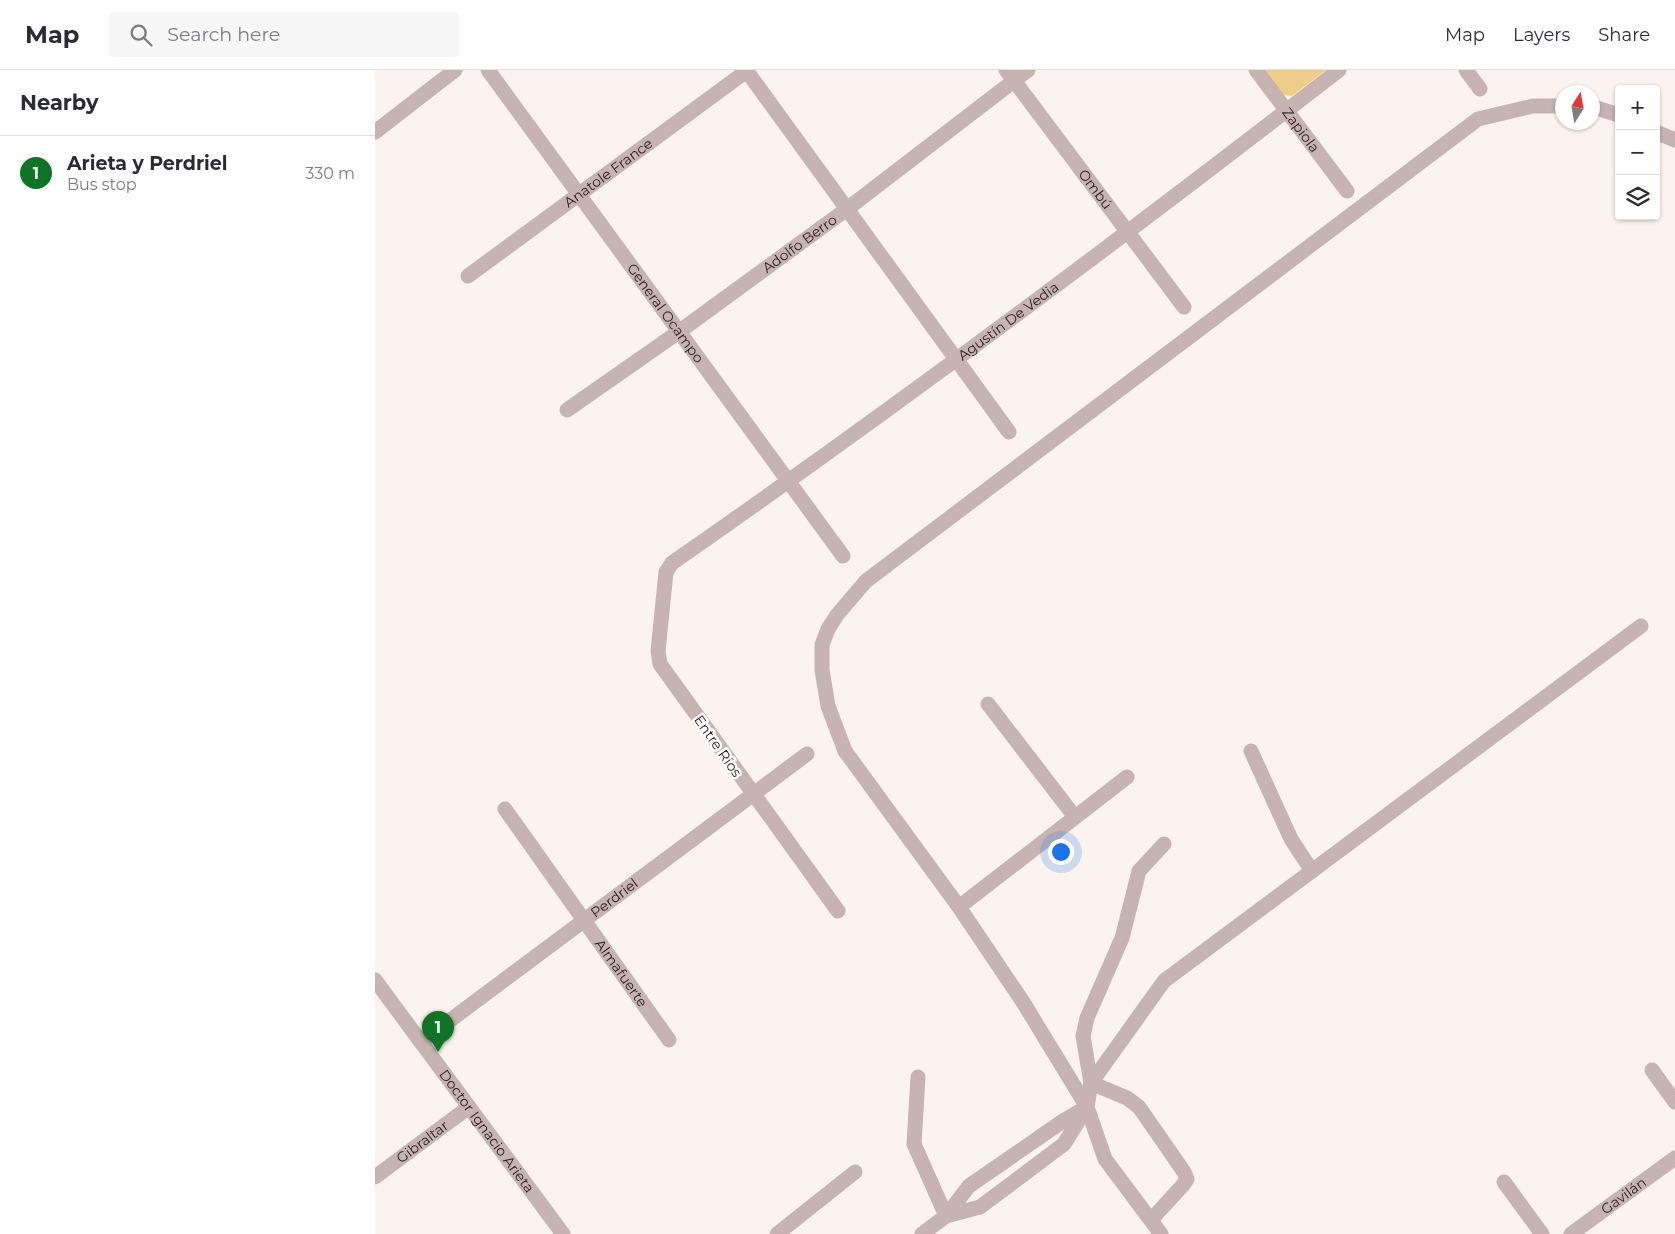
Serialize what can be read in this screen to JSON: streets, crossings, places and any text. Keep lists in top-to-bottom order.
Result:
{
  "streets": {
    "street": [
      "Zapiola",
      "Anatole France",
      "Ombú",
      "Adolfo Berro",
      "General Ocampo",
      "Agustín De Vedia",
      "Entre Ríos",
      "Perdriel",
      "Almafuerte",
      "Doctor Ignacio Arieta",
      "Gibraltar",
      "Gavilán"
    ]
  },
  "crossings": [
    ["Zapiola", "Agustín De Vedia"],
    ["Anatole France", "General Ocampo"],
    ["Ombú", "Adolfo Berro"],
    ["Ombú", "Agustín De Vedia"],
    ["Adolfo Berro", "General Ocampo"],
    ["General Ocampo", "Agustín De Vedia"],
    ["Agustín De Vedia", "Entre Ríos"],
    ["Entre Ríos", "Perdriel"],
    ["Perdriel", "Almafuerte"],
    ["Perdriel", "Doctor Ignacio Arieta"],
    ["Doctor Ignacio Arieta", "Gibraltar"]
  ],
  "north": "top",
  "page": {
    "header": "Map",
    "search": "Search here",
    "nav": ["Map", "Layers", "Share"],
    "heading": "Nearby",
    "map_buttons": ["+", "−"],
    "list": [
      {
        "mark": "1",
        "name": "Arieta y Perdriel",
        "note": "Bus stop",
        "value": "330 m"
      }
    ],
    "pins": "1"
  }
}
